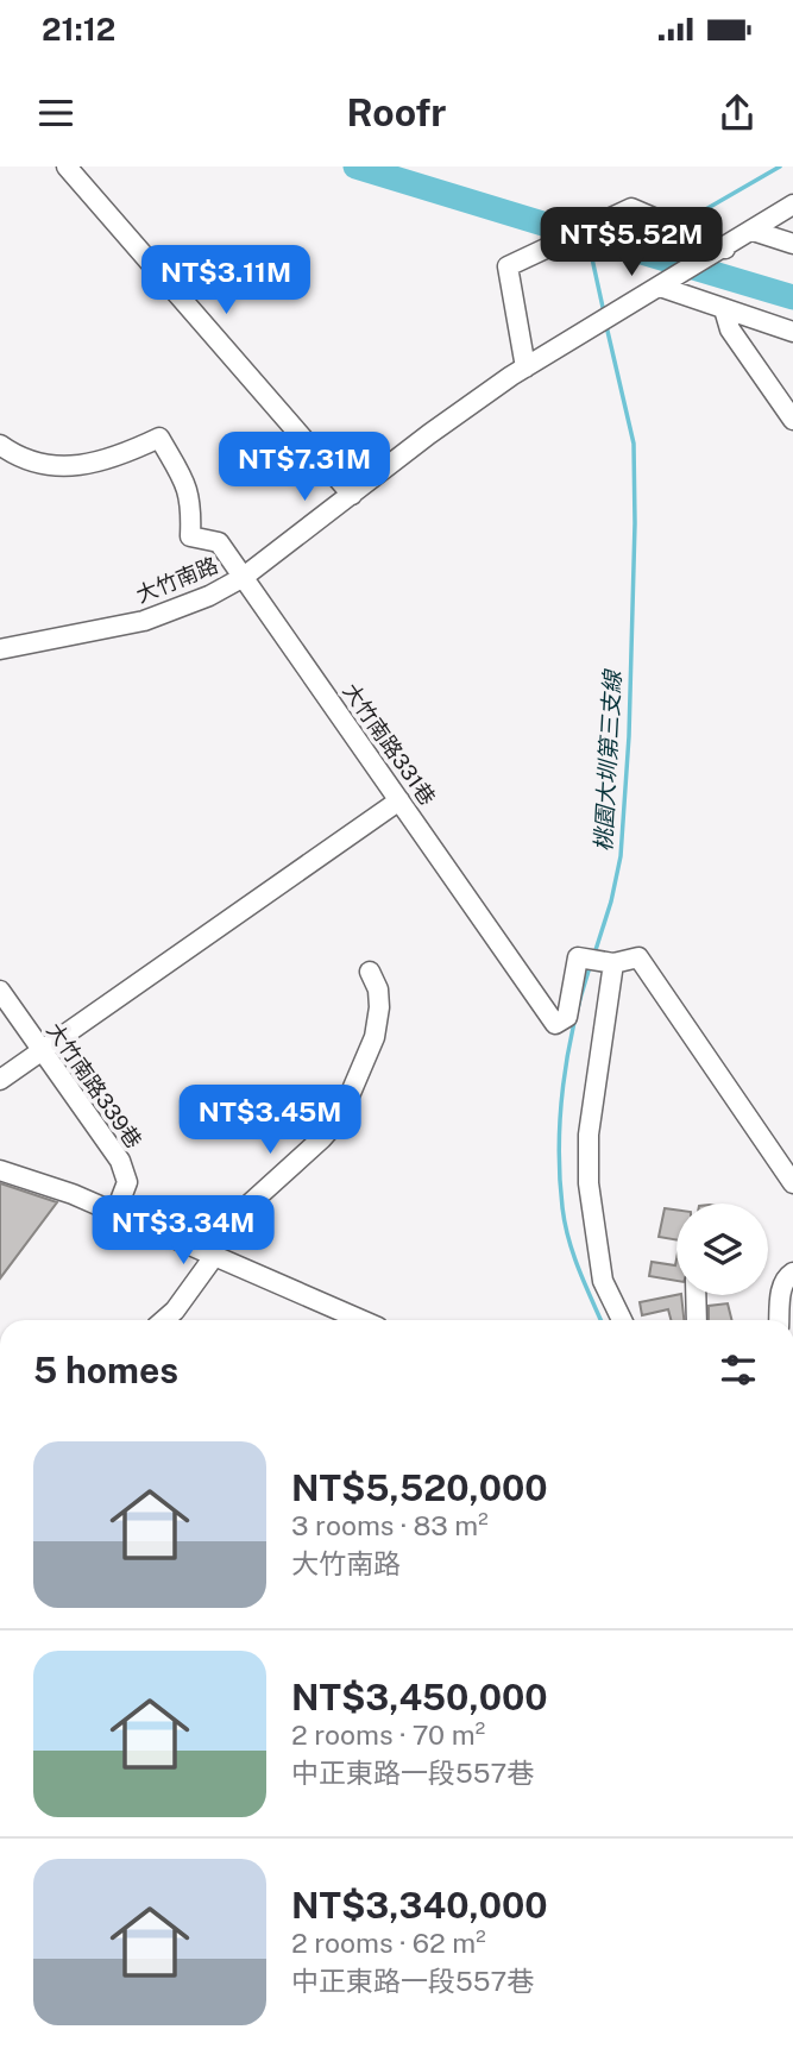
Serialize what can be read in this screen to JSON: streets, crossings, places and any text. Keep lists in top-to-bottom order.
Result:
{
  "streets": {
    "street": ["大竹南路", "大竹南路331巷", "大竹南路339巷"]
  },
  "crossings": [
    ["大竹南路", "大竹南路331巷"]
  ],
  "water": ["桃園大圳第三支線"],
  "page": {
    "status": "21:12",
    "header": "Roofr",
    "price": [
      "NT$5.52M",
      "NT$3.11M",
      "NT$7.31M",
      "NT$3.45M",
      "NT$3.34M"
    ],
    "heading": "5 homes",
    "list": [
      {
        "name": "NT$5,520,000",
        "note": "3 rooms · 83 m² · 大竹南路"
      },
      {
        "name": "NT$3,450,000",
        "note": "2 rooms · 70 m² · 中正東路一段557巷"
      },
      {
        "name": "NT$3,340,000",
        "note": "2 rooms · 62 m² · 中正東路一段557巷"
      }
    ]
  }
}
